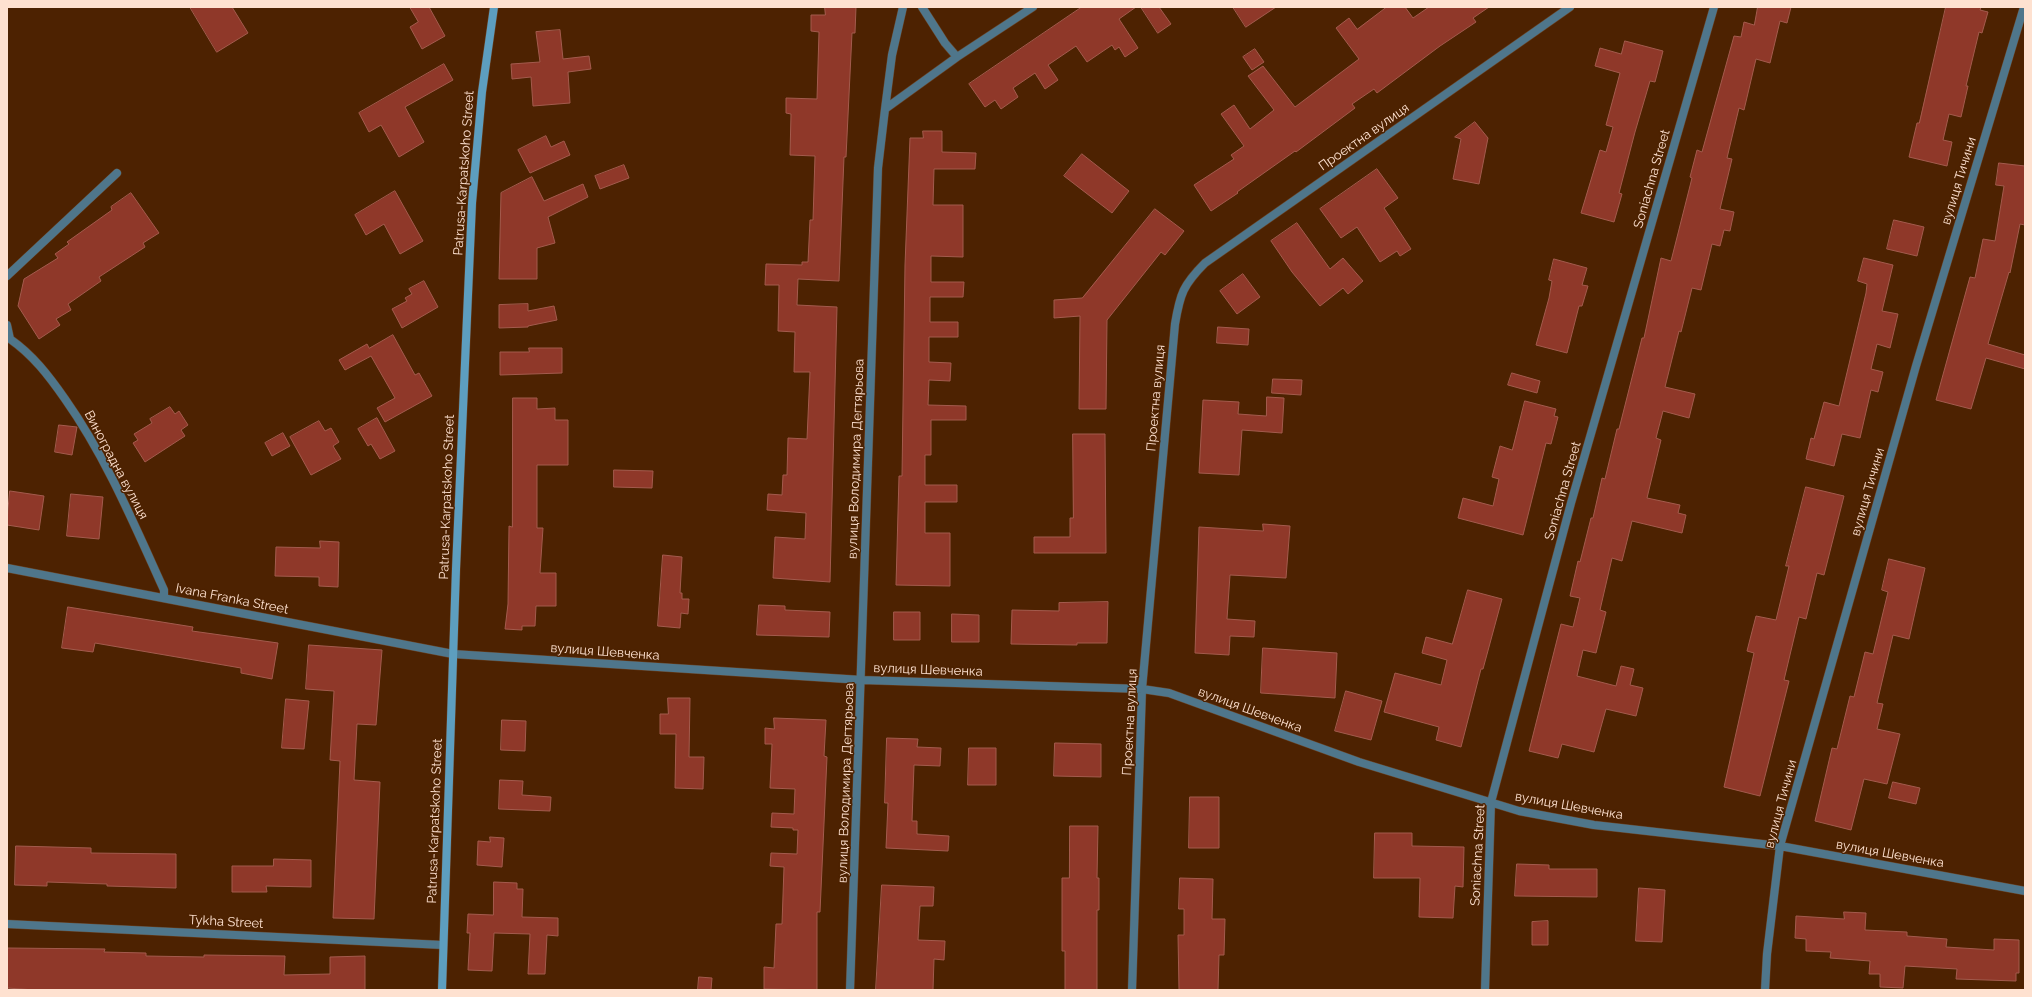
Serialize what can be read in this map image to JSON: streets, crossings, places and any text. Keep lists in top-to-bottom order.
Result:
{
  "streets": {
    "main road": ["Patrusa-Karpatskoho Street"],
    "street": [
      "Проектна вулиця",
      "Soniachna Street",
      "вулиця Тичини",
      "вулиця Володимира Дегтярьова",
      "Виноградна вулиця",
      "Ivana Franka Street",
      "вулиця Шевченка",
      "Tykha Street"
    ]
  },
  "crossings": [
    ["Проектна вулиця", "вулиця Шевченка"],
    ["Patrusa-Karpatskoho Street", "Ivana Franka Street"],
    ["Patrusa-Karpatskoho Street", "вулиця Шевченка"],
    ["Patrusa-Karpatskoho Street", "Tykha Street"],
    ["Soniachna Street", "вулиця Шевченка"],
    ["вулиця Тичини", "вулиця Шевченка"],
    ["вулиця Володимира Дегтярьова", "вулиця Шевченка"],
    ["Виноградна вулиця", "Ivana Franka Street"],
    ["Ivana Franka Street", "вулиця Шевченка"]
  ]
}
